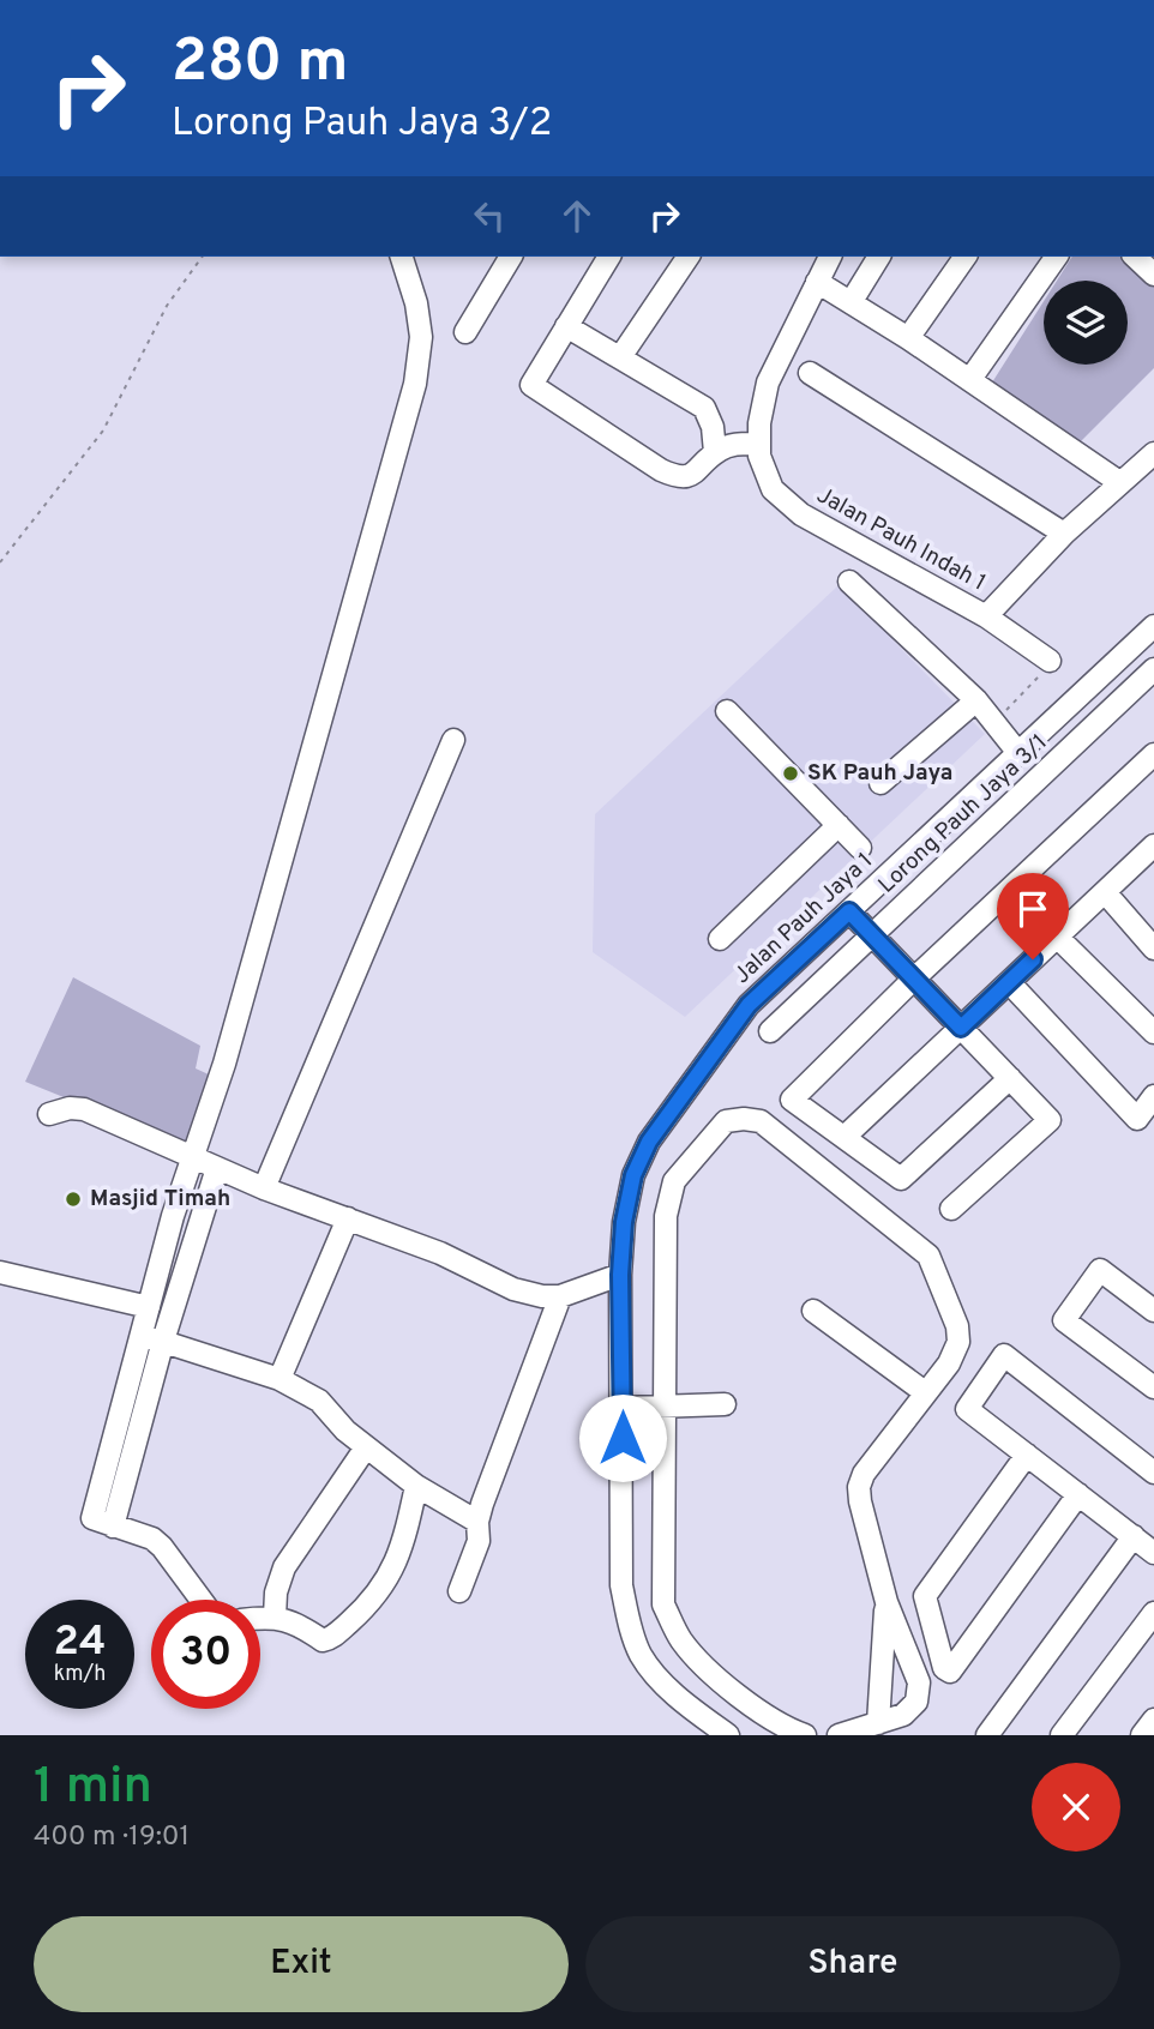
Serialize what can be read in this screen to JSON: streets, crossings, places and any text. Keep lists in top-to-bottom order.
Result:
{
  "streets": {
    "street": ["Jalan Pauh Indah 1", "Lorong Pauh Jaya 3/1", "Jalan Pauh Jaya 1"]
  },
  "places": ["SK Pauh Jaya", "Masjid Timah"],
  "page": {
    "turn": ["280 m", "Lorong Pauh Jaya 3/2"],
    "speed": "24 km/h",
    "limit": "30",
    "heading": ["1 min", "400 m · 19:01"],
    "buttons": ["Exit", "Share"]
  }
}
